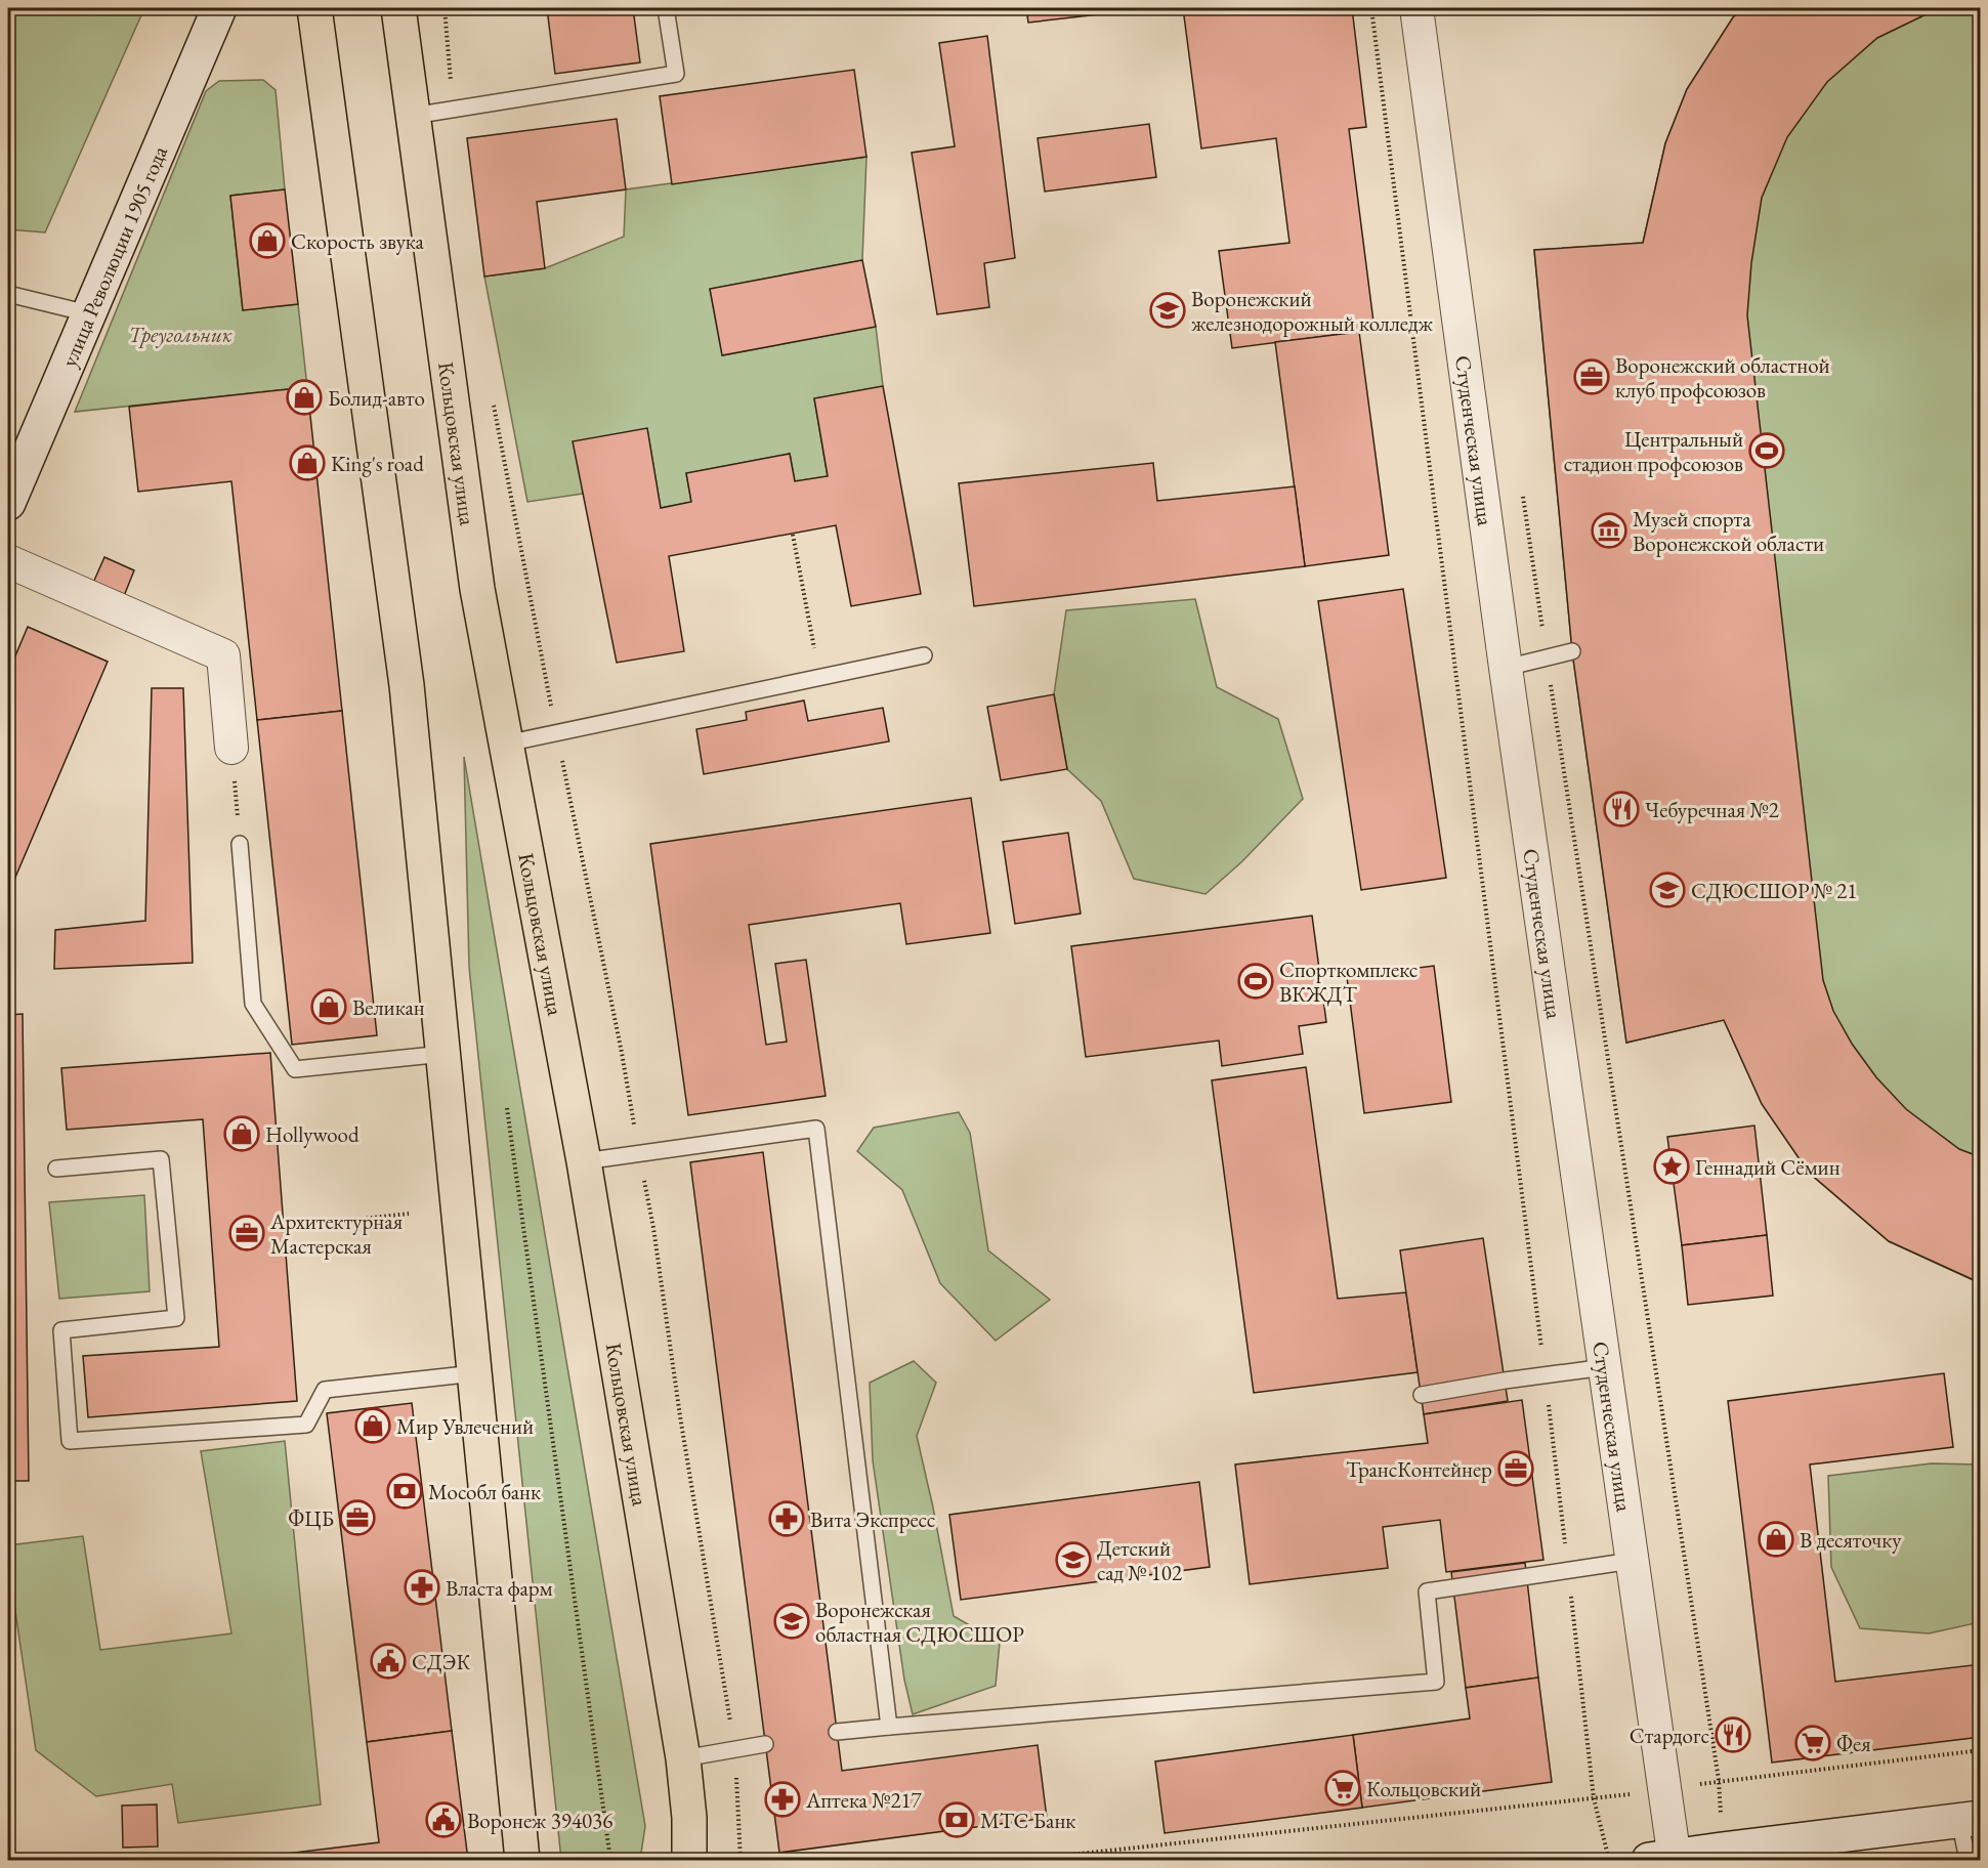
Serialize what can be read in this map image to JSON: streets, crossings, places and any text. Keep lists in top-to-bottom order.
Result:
{
  "streets": {
    "main road": ["Кольцовская улица"],
    "street": ["улица Революции 1905 года", "Студенческая улица"]
  },
  "parks": ["Треугольник"],
  "places": {
    "shop": [
      "Скорость звука",
      "Болид-авто",
      "King's road",
      "Великан",
      "Hollywood",
      "Мир Увлечений",
      "В десяточку"
    ],
    "school or university": [
      "Воронежский железнодорожный колледж",
      "СДЮСШОР № 21",
      "Детский сад № 102",
      "Воронежская областная СДЮСШОР"
    ],
    "office": [
      "Воронежский областной клуб профсоюзов",
      "Архитектурная Мастерская",
      "ТрансКонтейнер",
      "ФЦБ"
    ],
    "sports": ["Центральный стадион профсоюзов", "Спорткомплекс ВКЖДТ"],
    "museum": ["Музей спорта Воронежской области"],
    "restaurant": ["Чебуречная №2", "Стардогс"],
    "place": ["Геннадий Сёмин"],
    "bank": ["Мособл банк", "МТС Банк"],
    "pharmacy": ["Вита Экспресс", "Власта фарм", "Аптека №217"],
    "public building": ["СДЭК", "Воронеж 394036"],
    "supermarket": ["Фея", "Кольцовский"]
  }
}
